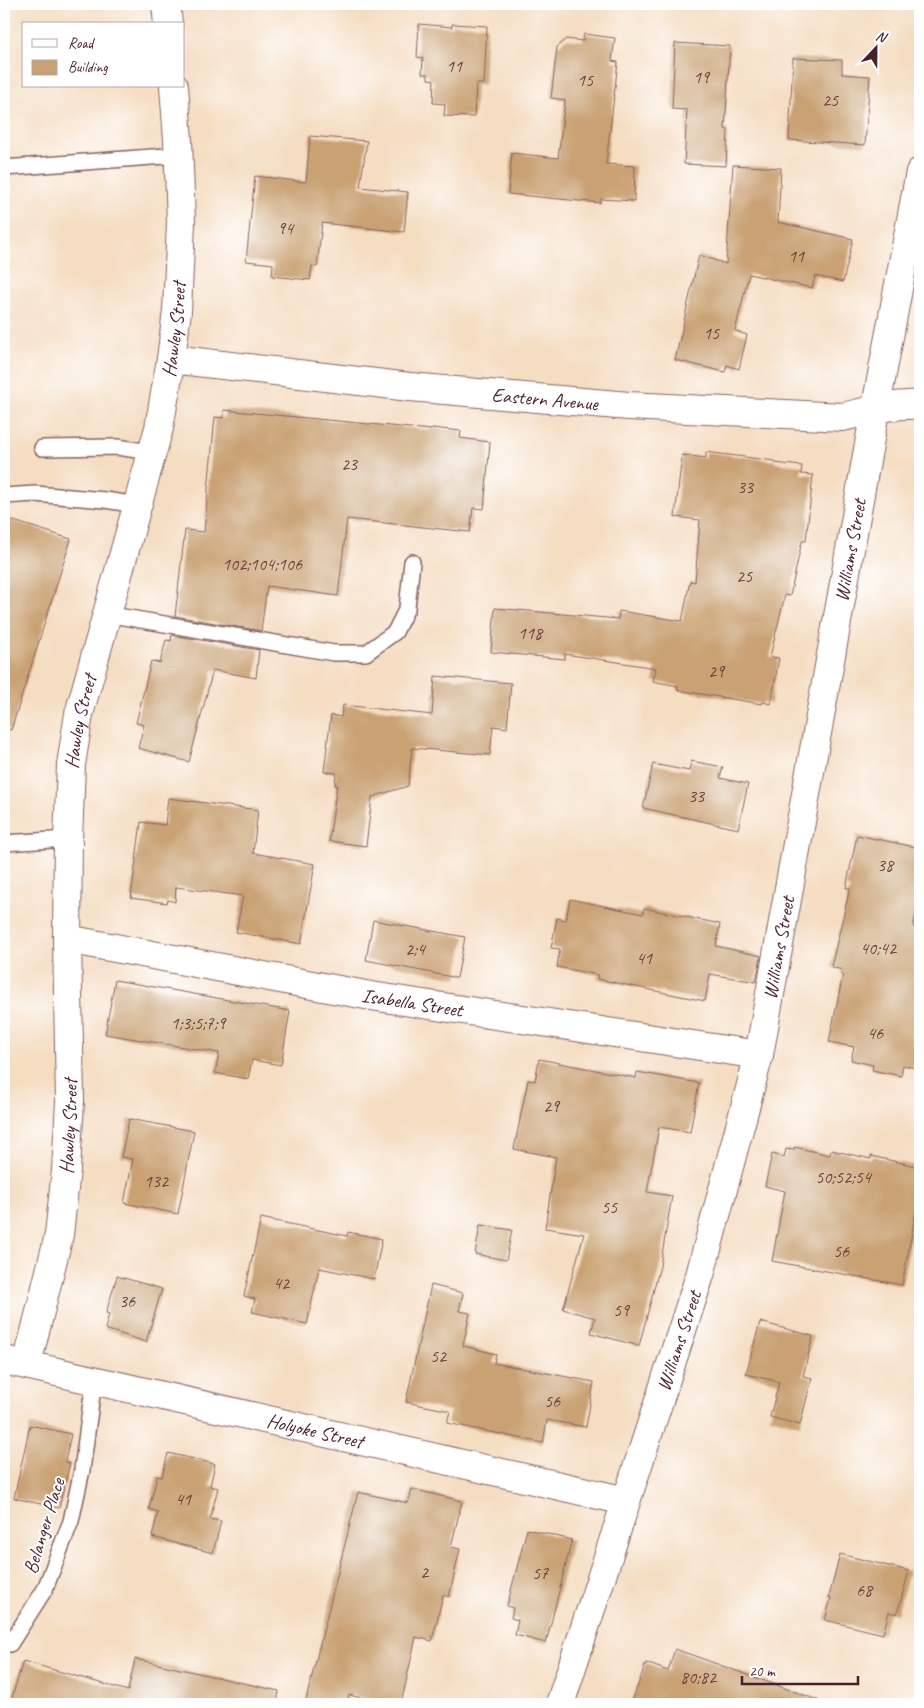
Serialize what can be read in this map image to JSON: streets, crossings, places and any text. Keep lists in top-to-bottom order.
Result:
{
  "streets": {
    "street": [
      "Hawley Street",
      "Eastern Avenue",
      "Williams Street",
      "Isabella Street",
      "Holyoke Street"
    ],
    "lane": ["Belanger Place"]
  },
  "crossings": [
    ["Hawley Street", "Eastern Avenue"],
    ["Hawley Street", "Isabella Street"],
    ["Hawley Street", "Holyoke Street"],
    ["Eastern Avenue", "Williams Street"],
    ["Williams Street", "Isabella Street"],
    ["Williams Street", "Holyoke Street"],
    ["Holyoke Street", "Belanger Place"]
  ],
  "house_numbers": [
    "11",
    "19",
    "15",
    "25",
    "94",
    "11",
    "15",
    "23",
    "33",
    "102;104;106",
    "25",
    "118",
    "29",
    "33",
    "38",
    "40;42",
    "2;4",
    "41",
    "1;3;5;7;9",
    "46",
    "29",
    "50;52;54",
    "132",
    "55",
    "56",
    "42",
    "36",
    "59",
    "52",
    "56",
    "41",
    "2",
    "57",
    "68",
    "80;82"
  ],
  "legend": ["Road", "Building"],
  "scale_bar": "20 m",
  "north": "top"
}
